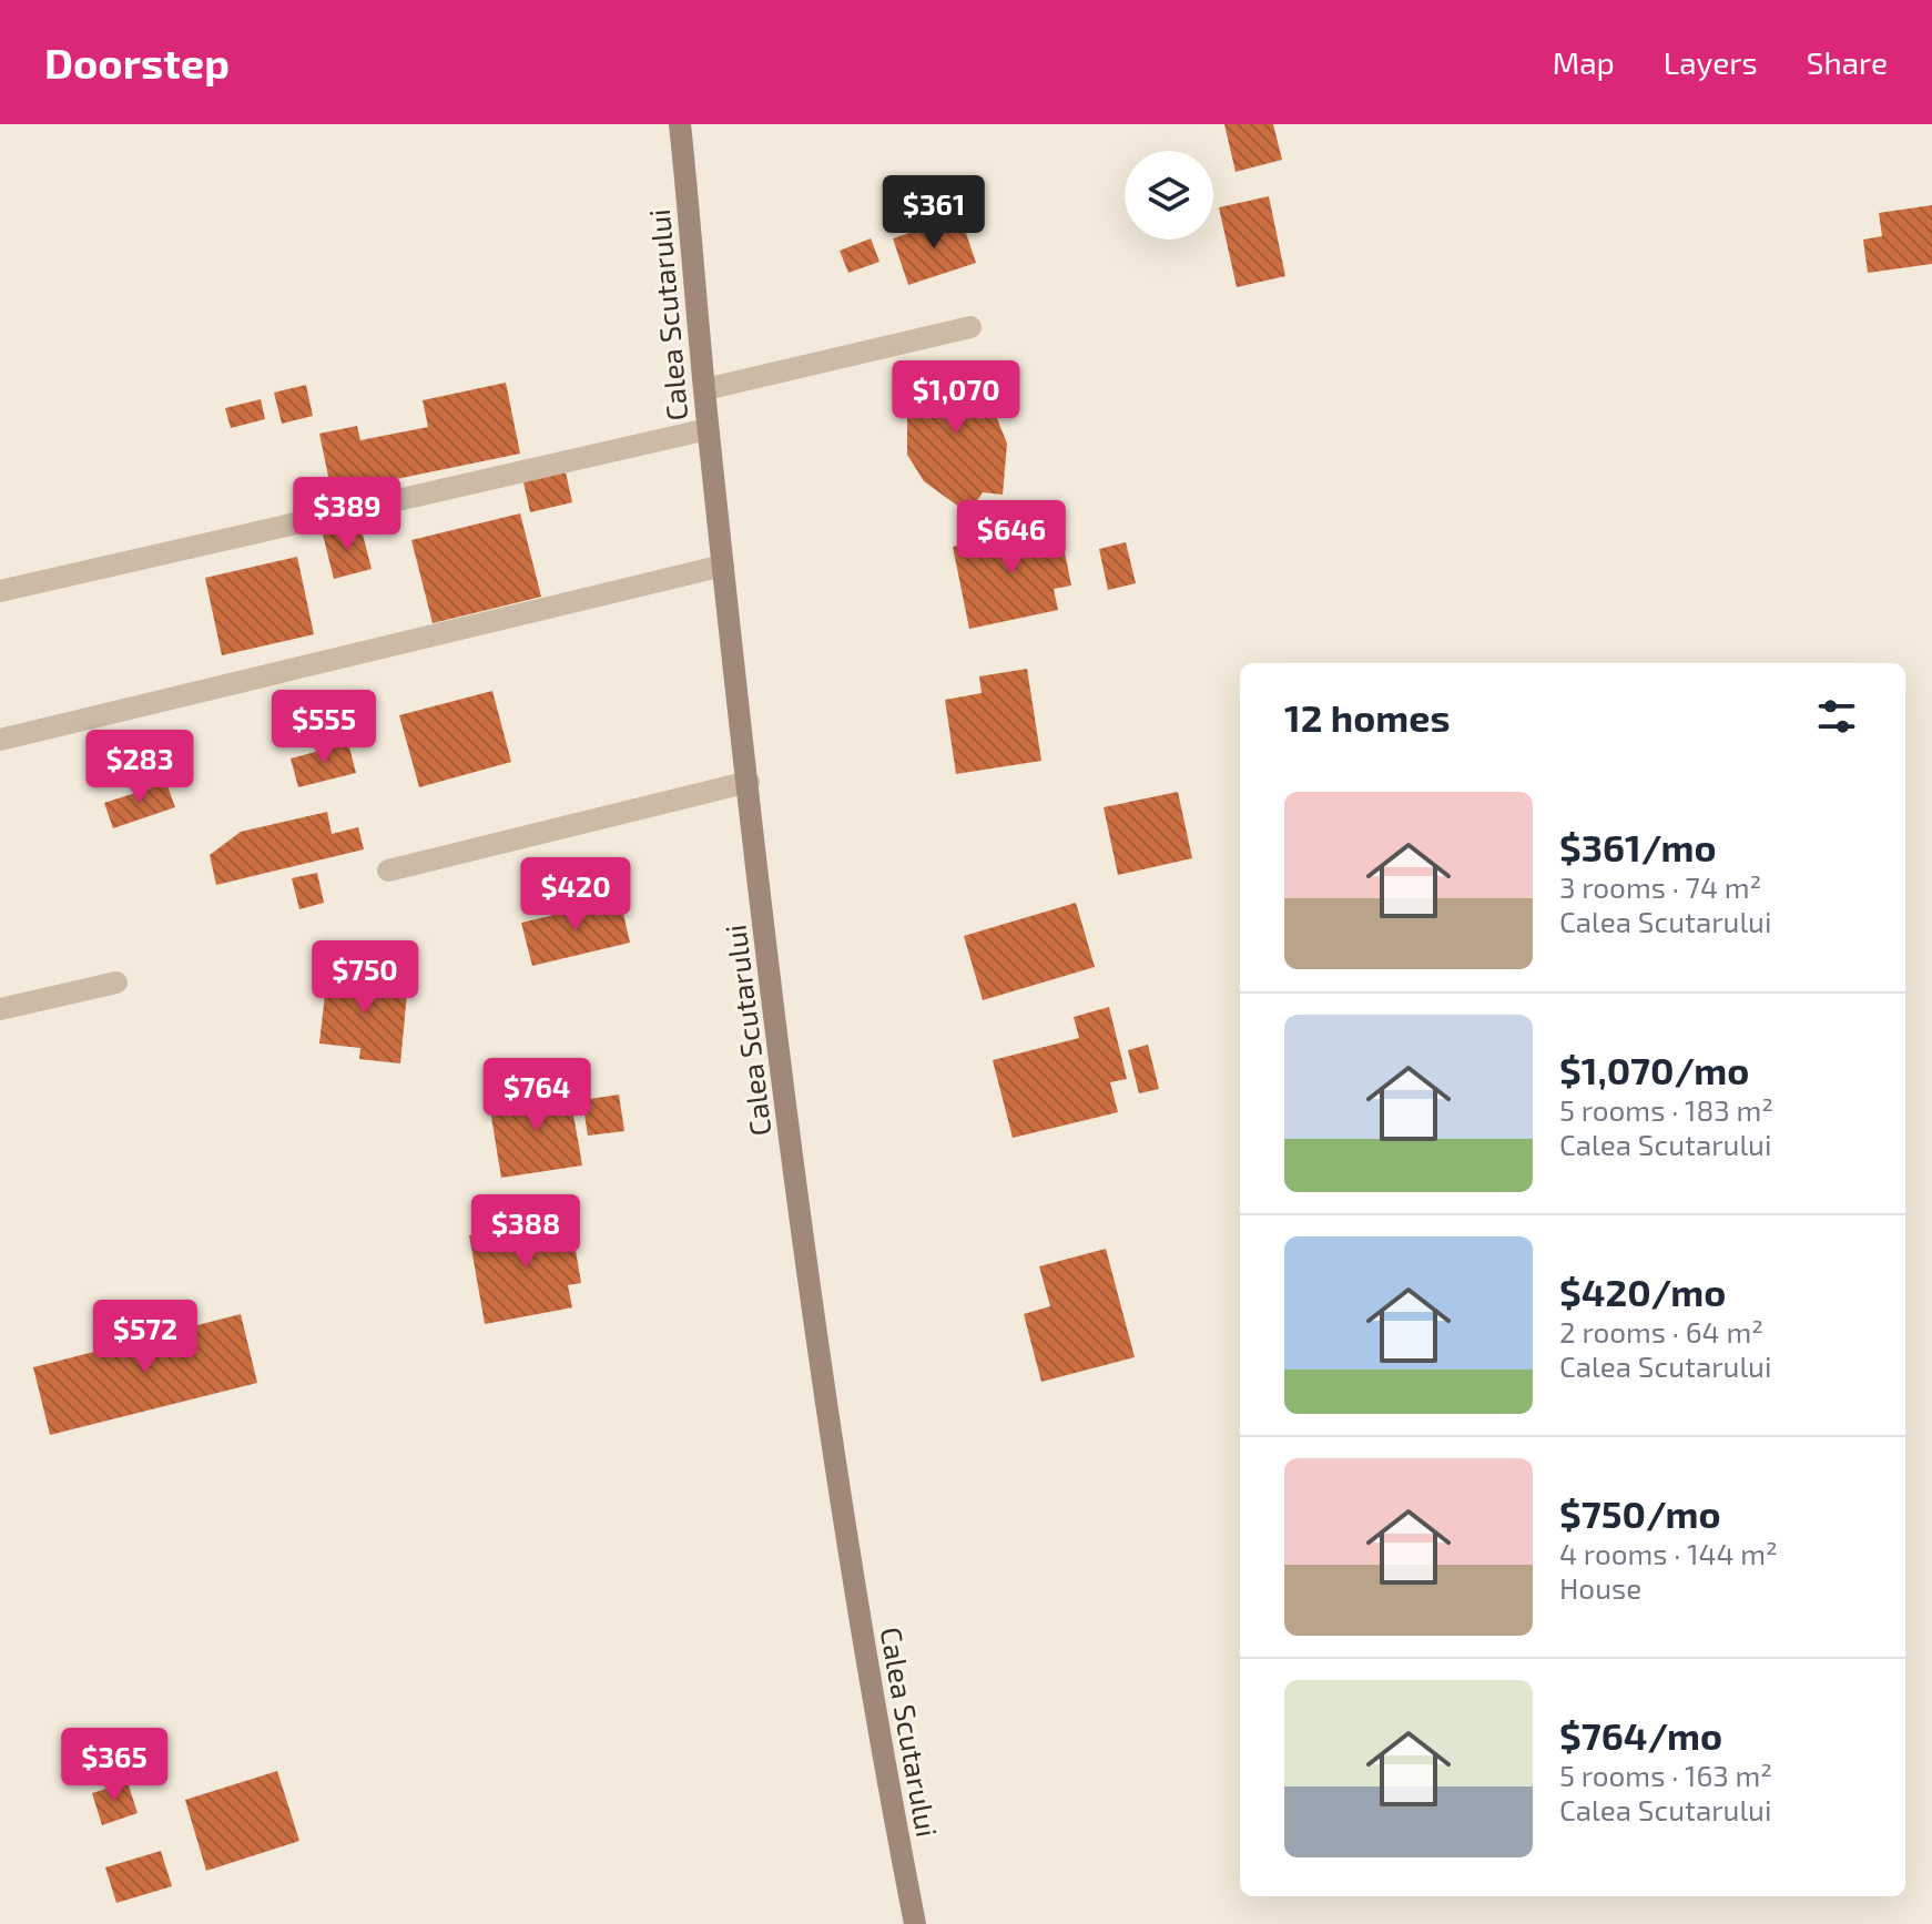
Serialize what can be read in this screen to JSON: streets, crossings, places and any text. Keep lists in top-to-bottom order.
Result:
{
  "streets": {
    "main road": ["Calea Scutarului"]
  },
  "page": {
    "header": "Doorstep",
    "nav": ["Map", "Layers", "Share"],
    "price": [
      "$361",
      "$1,070",
      "$389",
      "$646",
      "$555",
      "$283",
      "$420",
      "$750",
      "$764",
      "$388",
      "$572",
      "$365"
    ],
    "heading": "12 homes",
    "list": [
      {
        "name": "$361/mo",
        "note": "3 rooms · 74 m² · Calea Scutarului"
      },
      {
        "name": "$1,070/mo",
        "note": "5 rooms · 183 m² · Calea Scutarului"
      },
      {
        "name": "$420/mo",
        "note": "2 rooms · 64 m² · Calea Scutarului"
      },
      {
        "name": "$750/mo",
        "note": "4 rooms · 144 m² · House"
      },
      {
        "name": "$764/mo",
        "note": "5 rooms · 163 m² · Calea Scutarului"
      }
    ]
  }
}
